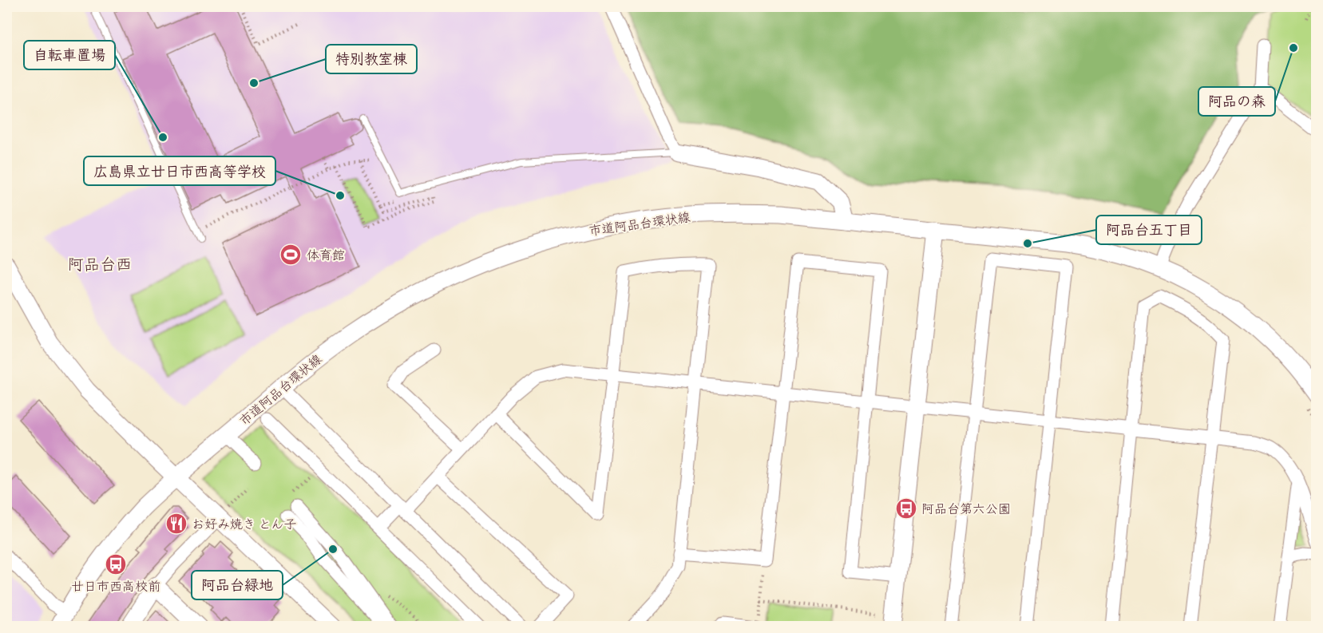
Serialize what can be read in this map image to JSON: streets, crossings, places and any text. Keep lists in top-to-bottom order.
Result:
{
  "streets": {
    "street": ["市道阿品台環状線"]
  },
  "districts": ["阿品台西"],
  "places": {
    "other": [
      "阿品の森",
      "特別教室棟",
      "自転車置場",
      "広島県立廿日市西高等学校",
      "阿品台五丁目",
      "阿品台緑地"
    ],
    "sports": ["体育館"],
    "bus stop": ["阿品台第六公園", "廿日市西高校前"],
    "restaurant": ["お好み焼き とん子"]
  }
}
